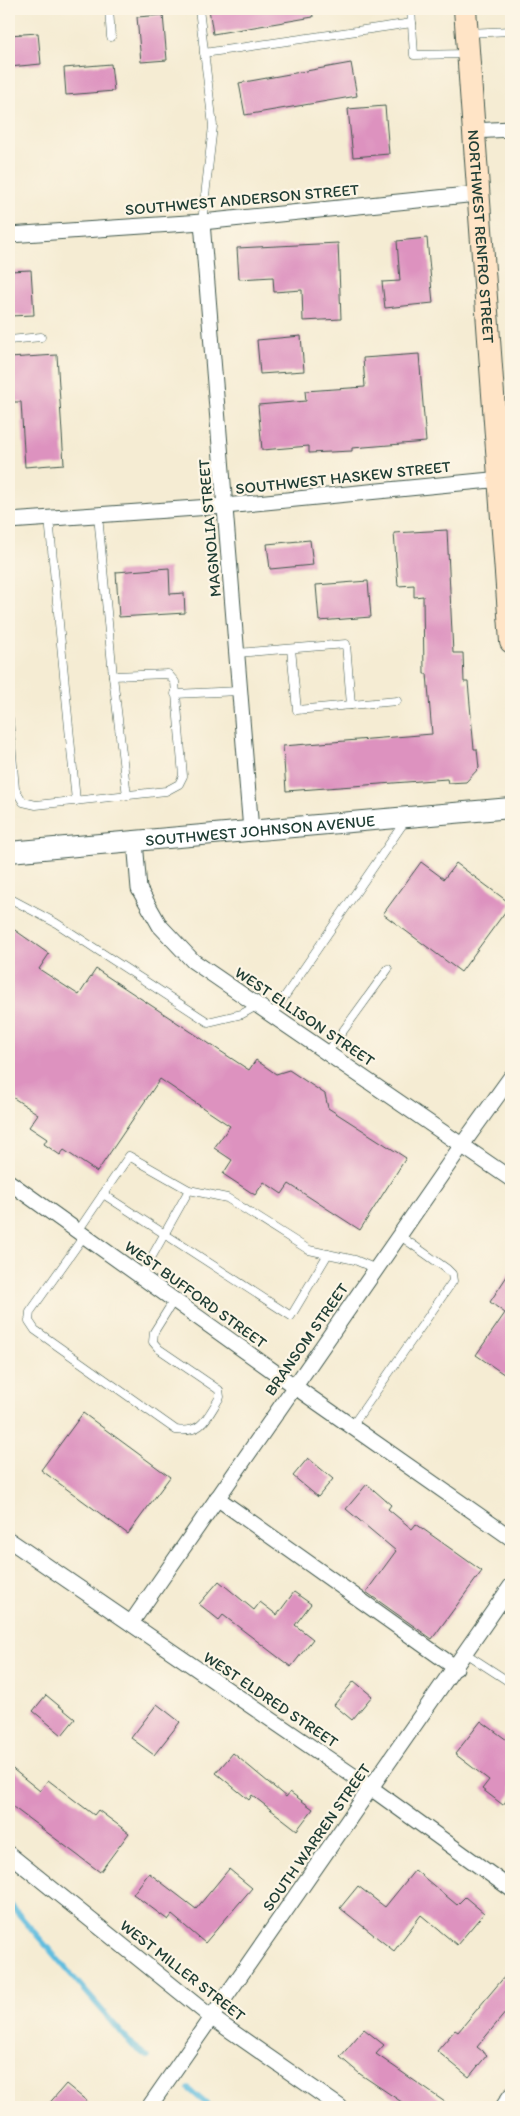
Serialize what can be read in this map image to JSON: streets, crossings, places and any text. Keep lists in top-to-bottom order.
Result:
{
  "streets": {
    "main road": ["NORTHWEST RENFRO STREET"],
    "street": [
      "SOUTHWEST ANDERSON STREET",
      "SOUTHWEST HASKEW STREET",
      "MAGNOLIA STREET",
      "SOUTHWEST JOHNSON AVENUE",
      "WEST ELLISON STREET",
      "WEST BUFFORD STREET",
      "BRANSOM STREET",
      "WEST ELDRED STREET",
      "SOUTH WARREN STREET",
      "WEST MILLER STREET"
    ]
  },
  "crossings": [
    ["SOUTHWEST ANDERSON STREET", "NORTHWEST RENFRO STREET"],
    ["SOUTHWEST ANDERSON STREET", "MAGNOLIA STREET"],
    ["NORTHWEST RENFRO STREET", "SOUTHWEST HASKEW STREET"],
    ["SOUTHWEST HASKEW STREET", "MAGNOLIA STREET"],
    ["MAGNOLIA STREET", "SOUTHWEST JOHNSON AVENUE"],
    ["SOUTHWEST JOHNSON AVENUE", "WEST ELLISON STREET"],
    ["WEST ELLISON STREET", "BRANSOM STREET"],
    ["WEST BUFFORD STREET", "BRANSOM STREET"],
    ["BRANSOM STREET", "WEST ELDRED STREET"],
    ["WEST ELDRED STREET", "SOUTH WARREN STREET"],
    ["SOUTH WARREN STREET", "WEST MILLER STREET"]
  ]
}
